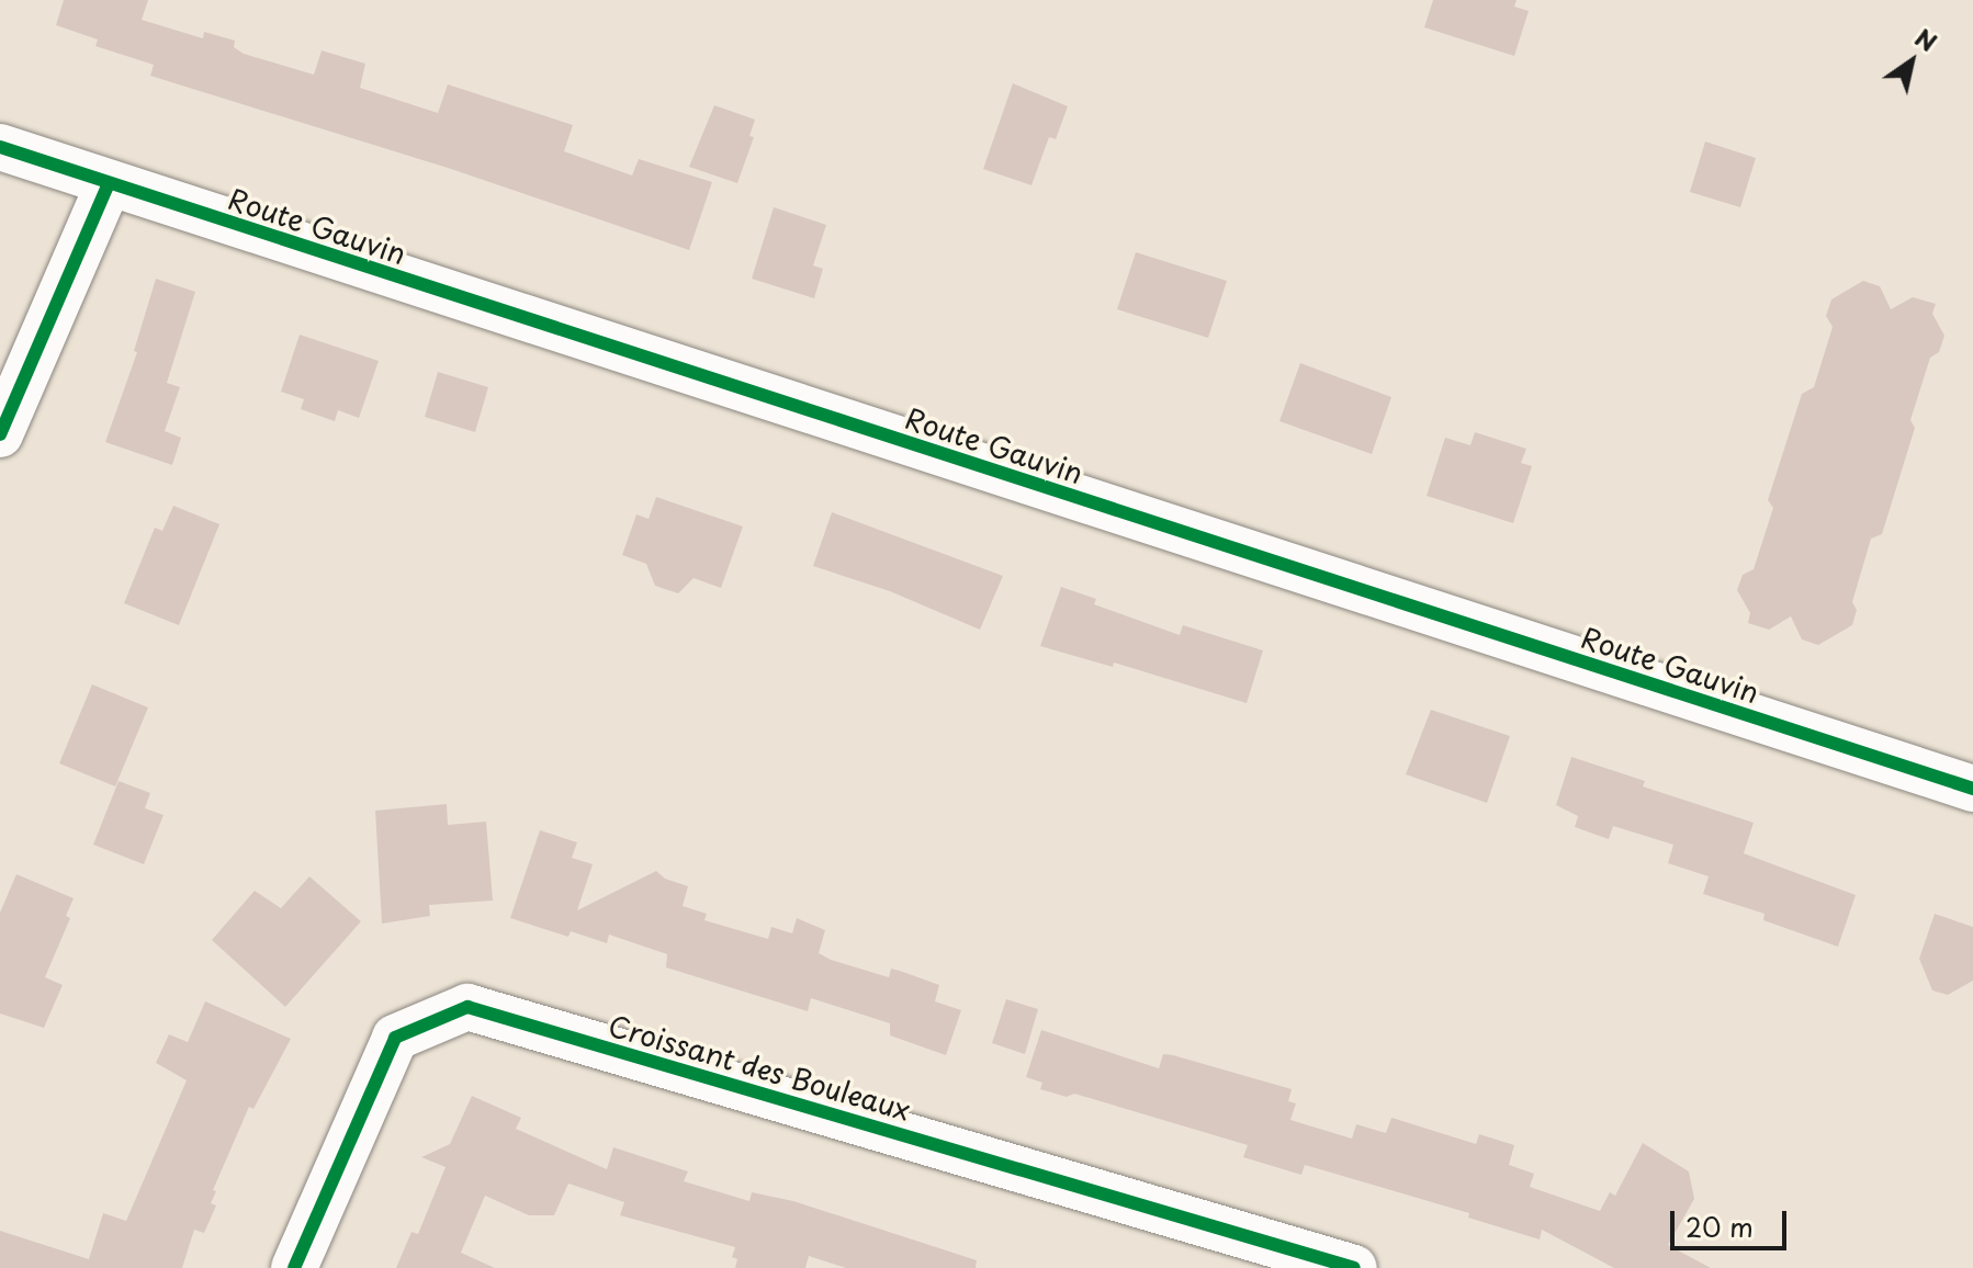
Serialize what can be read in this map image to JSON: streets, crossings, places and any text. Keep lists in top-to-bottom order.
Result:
{
  "streets": {
    "street": ["Route Gauvin", "Croissant des Bouleaux"]
  },
  "scale_bar": "20 m",
  "north": "top right"
}
